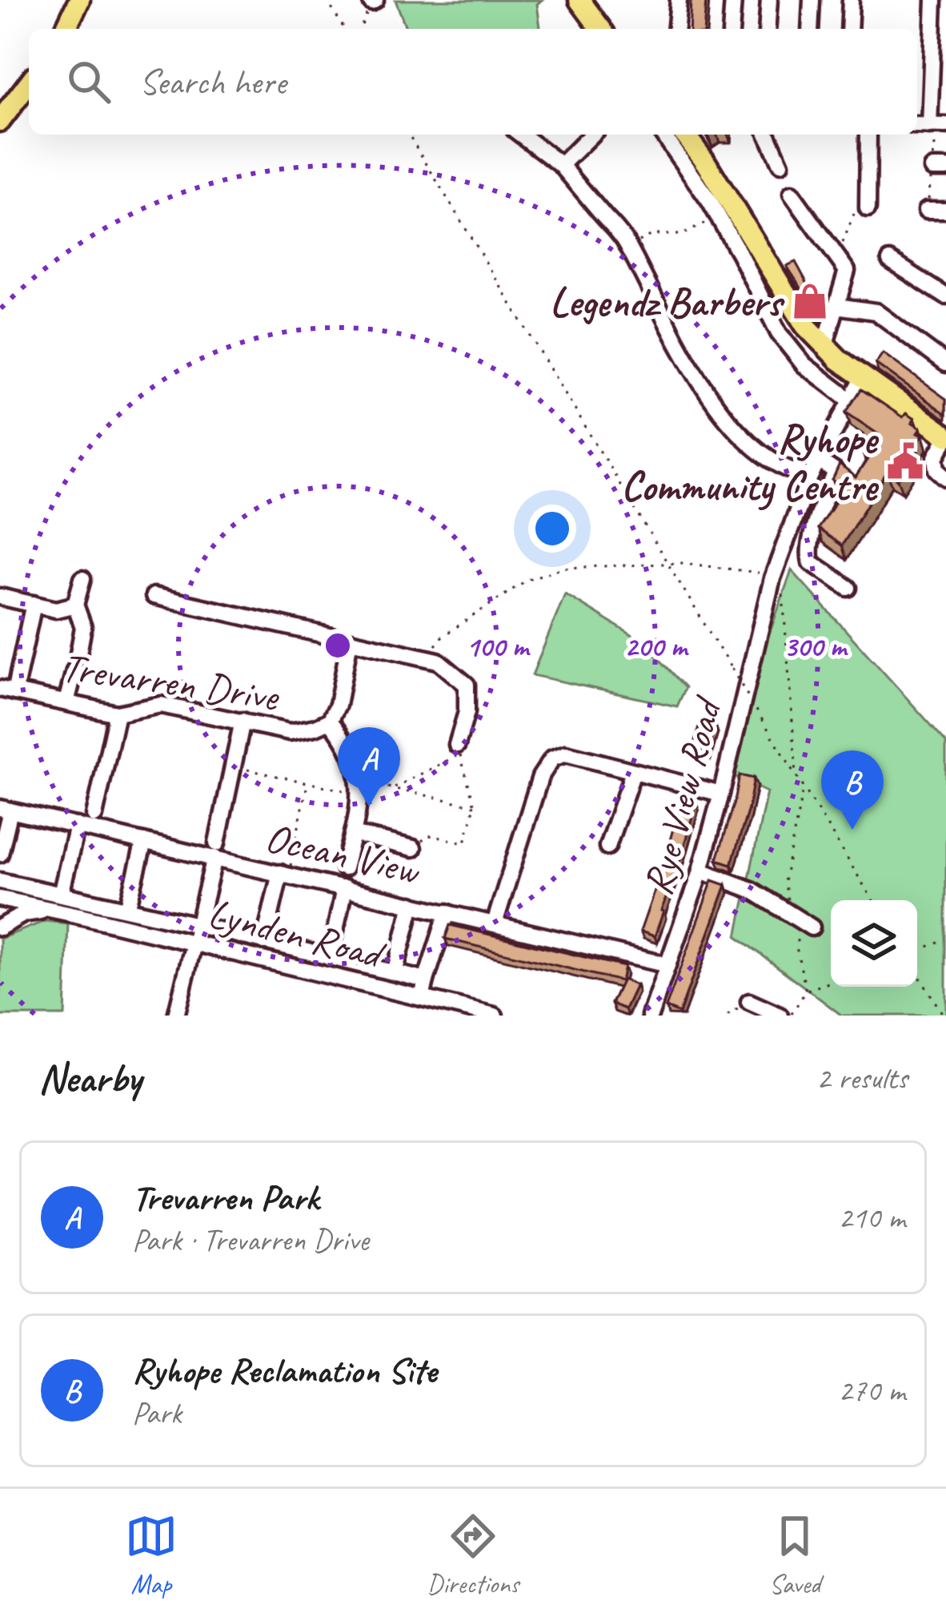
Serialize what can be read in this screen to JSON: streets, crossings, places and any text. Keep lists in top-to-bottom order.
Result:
{
  "streets": {
    "street": [
      "Trevarren Drive",
      "Rye View Road",
      "Ocean View",
      "Lynden Road"
    ]
  },
  "crossings": [
    ["Rye View Road", "Ocean View"]
  ],
  "places": {
    "shop": ["Legendz Barbers"],
    "public building": ["Ryhope Community Centre"]
  },
  "page": {
    "search": "Search here",
    "pins": ["A", "B"],
    "heading": ["Nearby", "2 results"],
    "list": [
      {
        "mark": "A",
        "name": "Trevarren Park",
        "note": "Park · Trevarren Drive",
        "value": "210 m"
      },
      {
        "mark": "B",
        "name": "Ryhope Reclamation Site",
        "note": "Park",
        "value": "270 m"
      }
    ],
    "nav": ["Map", "Directions", "Saved"]
  },
  "rings": ["100 m", "200 m", "300 m"]
}
